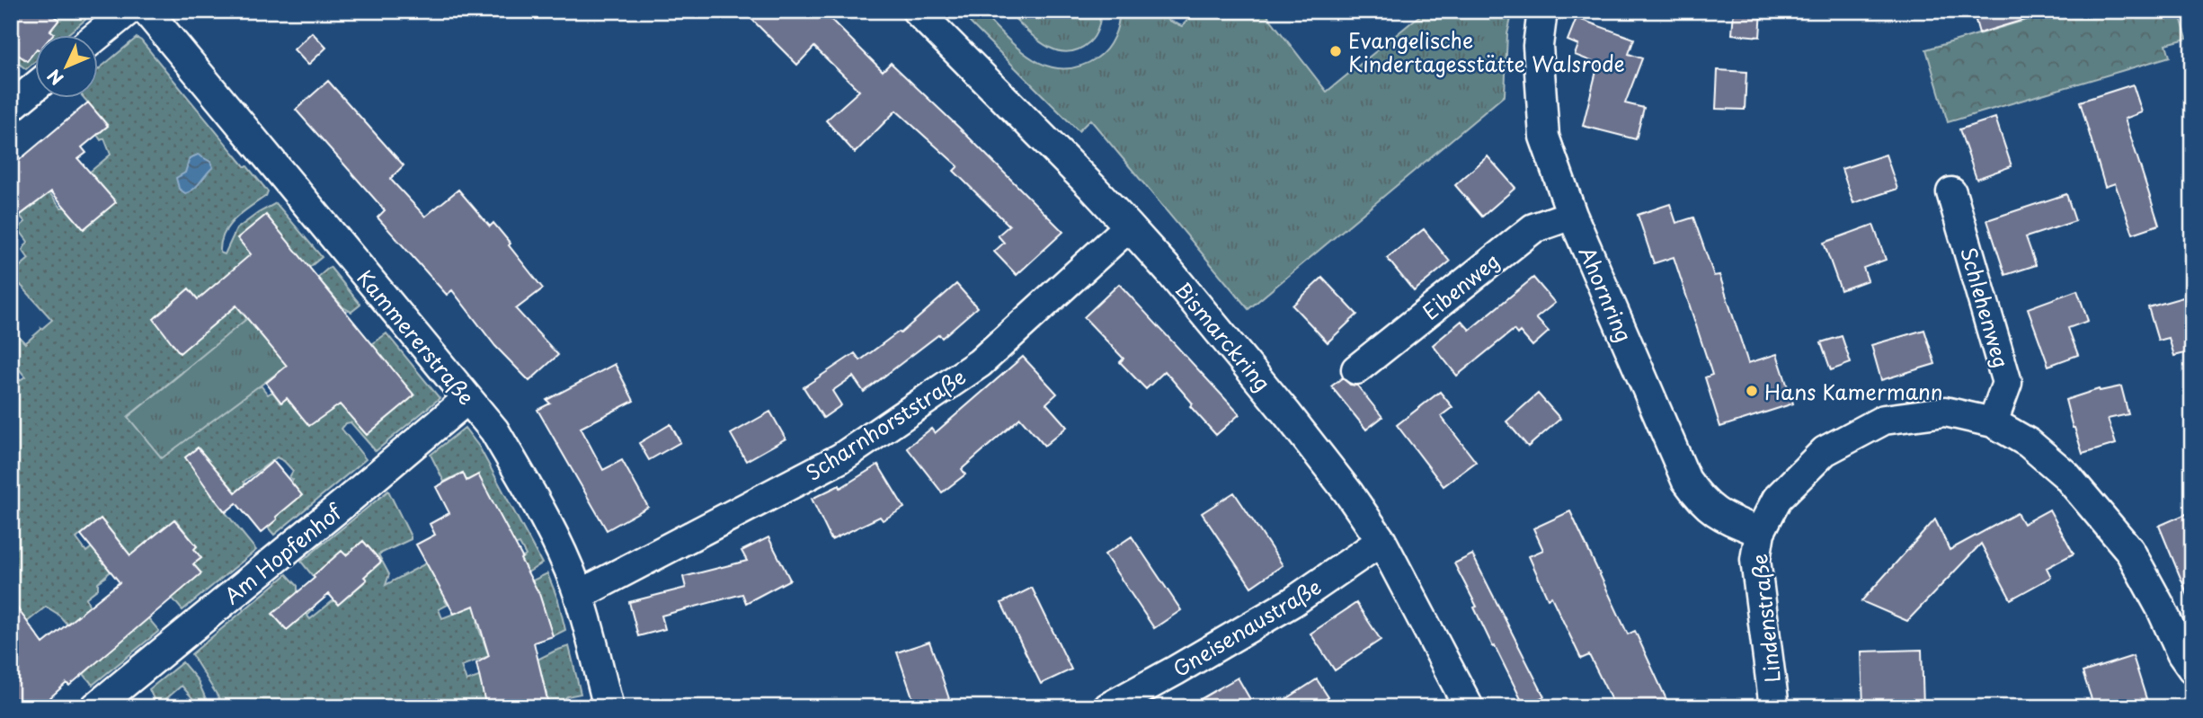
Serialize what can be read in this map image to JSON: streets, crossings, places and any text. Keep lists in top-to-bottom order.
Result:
{
  "streets": {
    "street": [
      "Eibenweg",
      "Ahornring",
      "Schlehenweg",
      "Bismarckring",
      "Kammererstraße",
      "Scharnhorststraße",
      "Am Hopfenhof",
      "Lindenstraße",
      "Gneisenaustraße"
    ]
  },
  "crossings": [
    ["Eibenweg", "Ahornring"],
    ["Ahornring", "Lindenstraße"],
    ["Schlehenweg", "Lindenstraße"],
    ["Bismarckring", "Scharnhorststraße"],
    ["Bismarckring", "Gneisenaustraße"],
    ["Kammererstraße", "Scharnhorststraße"],
    ["Kammererstraße", "Am Hopfenhof"]
  ],
  "places": ["Evangelische Kindertagesstätte Walsrode", "Hans Kamermann"],
  "north": "bottom left"
}
